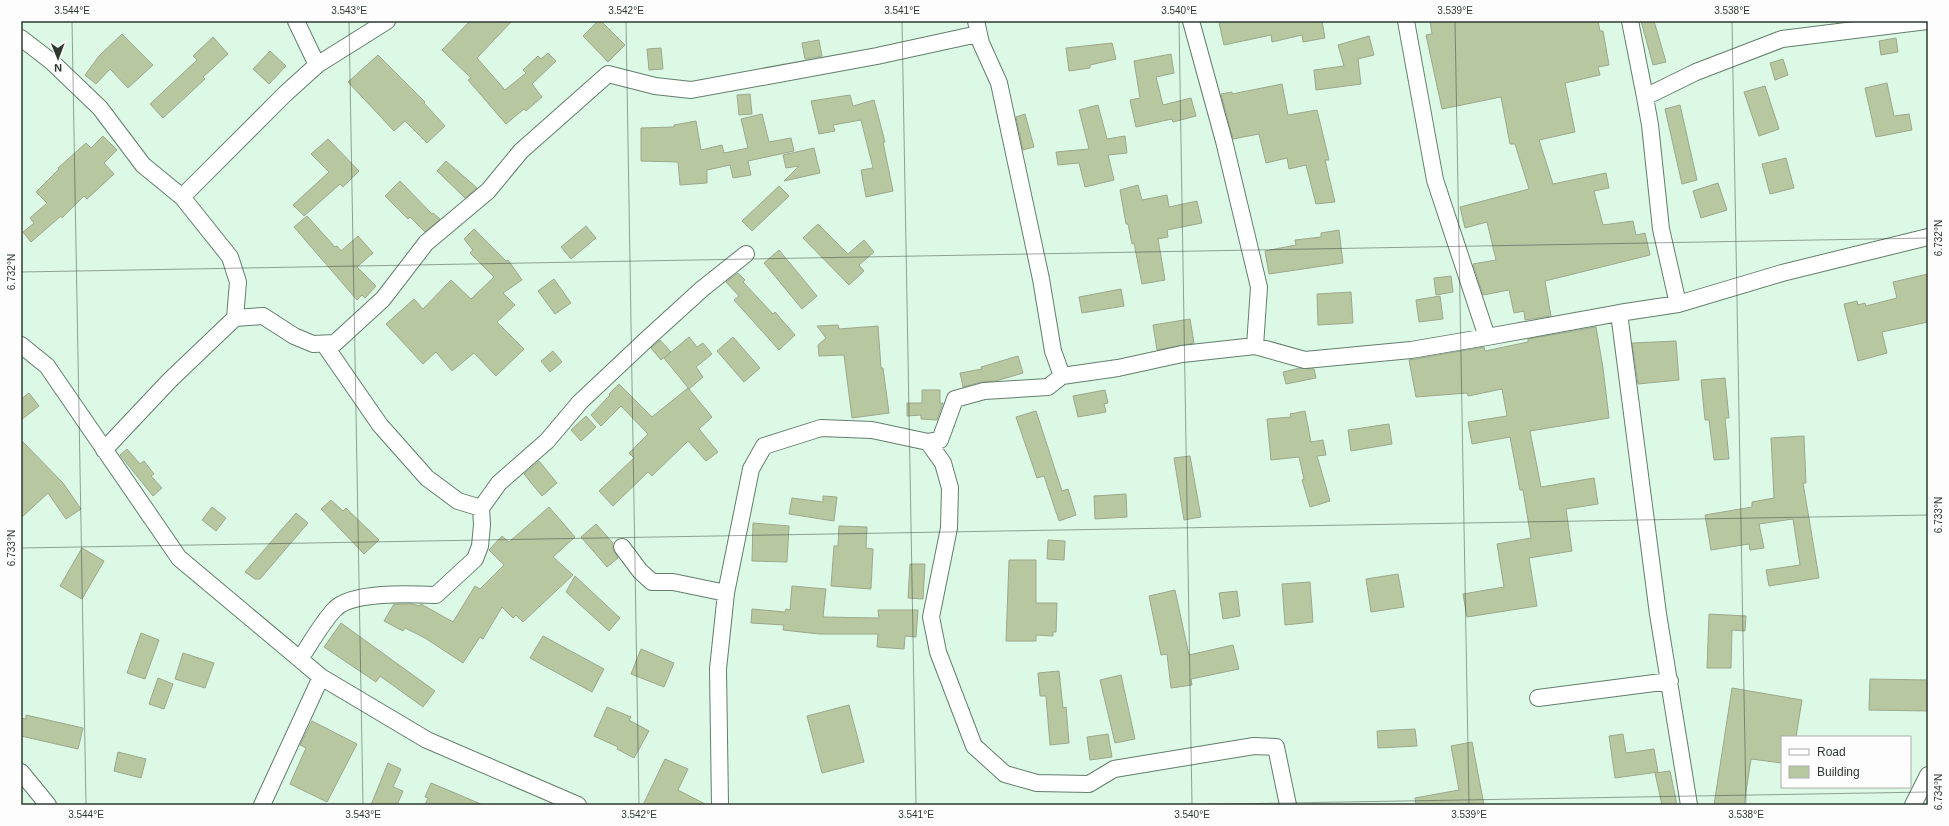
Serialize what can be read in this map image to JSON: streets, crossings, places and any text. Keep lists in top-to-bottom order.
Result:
{
  "legend": ["Road", "Building"],
  "north": "bottom",
  "coordinates": [
    "3.544°E",
    "3.543°E",
    "3.542°E",
    "3.541°E",
    "3.540°E",
    "3.539°E",
    "3.538°E",
    "6.732°N",
    "6.733°N",
    "6.734°N"
  ]
}
